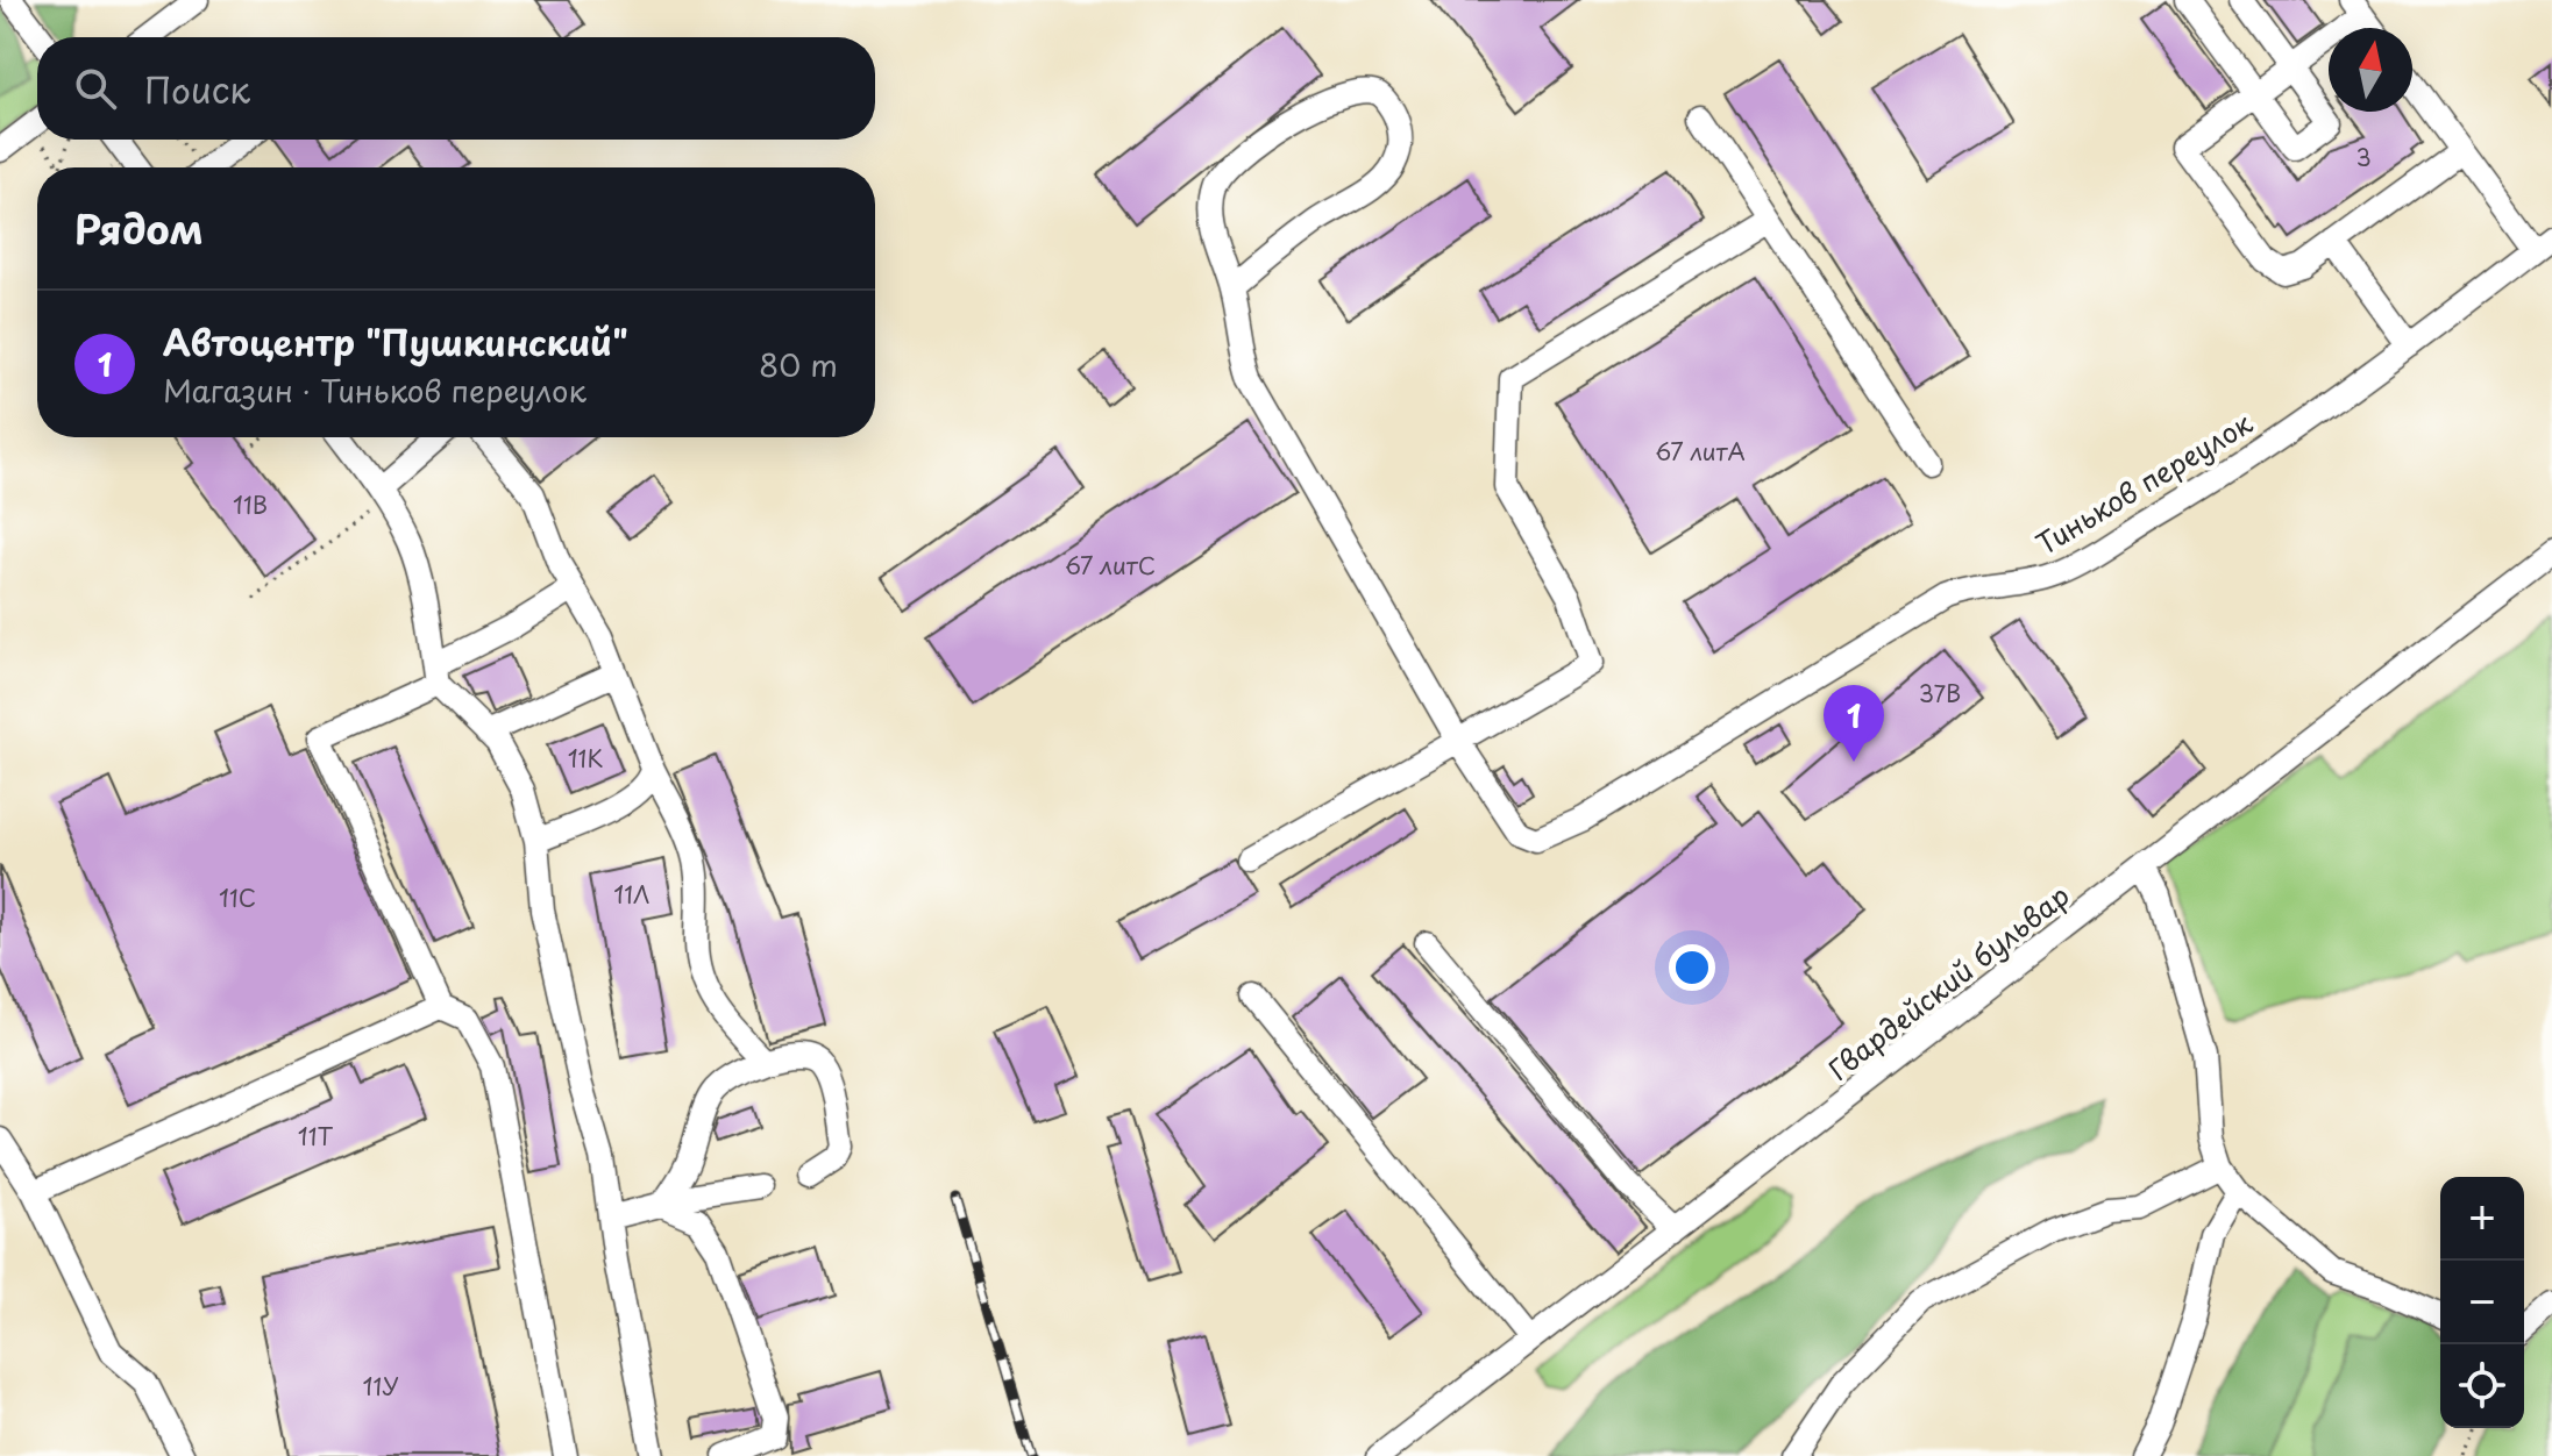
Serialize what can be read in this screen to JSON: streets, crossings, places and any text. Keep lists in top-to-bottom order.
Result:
{
  "streets": {
    "street": ["Тиньков переулок", "Гвардейский бульвар"]
  },
  "house_numbers": [
    "3",
    "67 литА",
    "11В",
    "67 литС",
    "37В",
    "11К",
    "11Л",
    "11С",
    "11Т",
    "11У"
  ],
  "north": "top",
  "page": {
    "search": "Поиск",
    "heading": "Рядом",
    "list": [
      {
        "mark": "1",
        "name": "Автоцентр \"Пушкинский\"",
        "note": "Магазин · Тиньков переулок",
        "value": "80 m"
      }
    ],
    "pins": "1",
    "map_buttons": ["+", "−"]
  }
}
